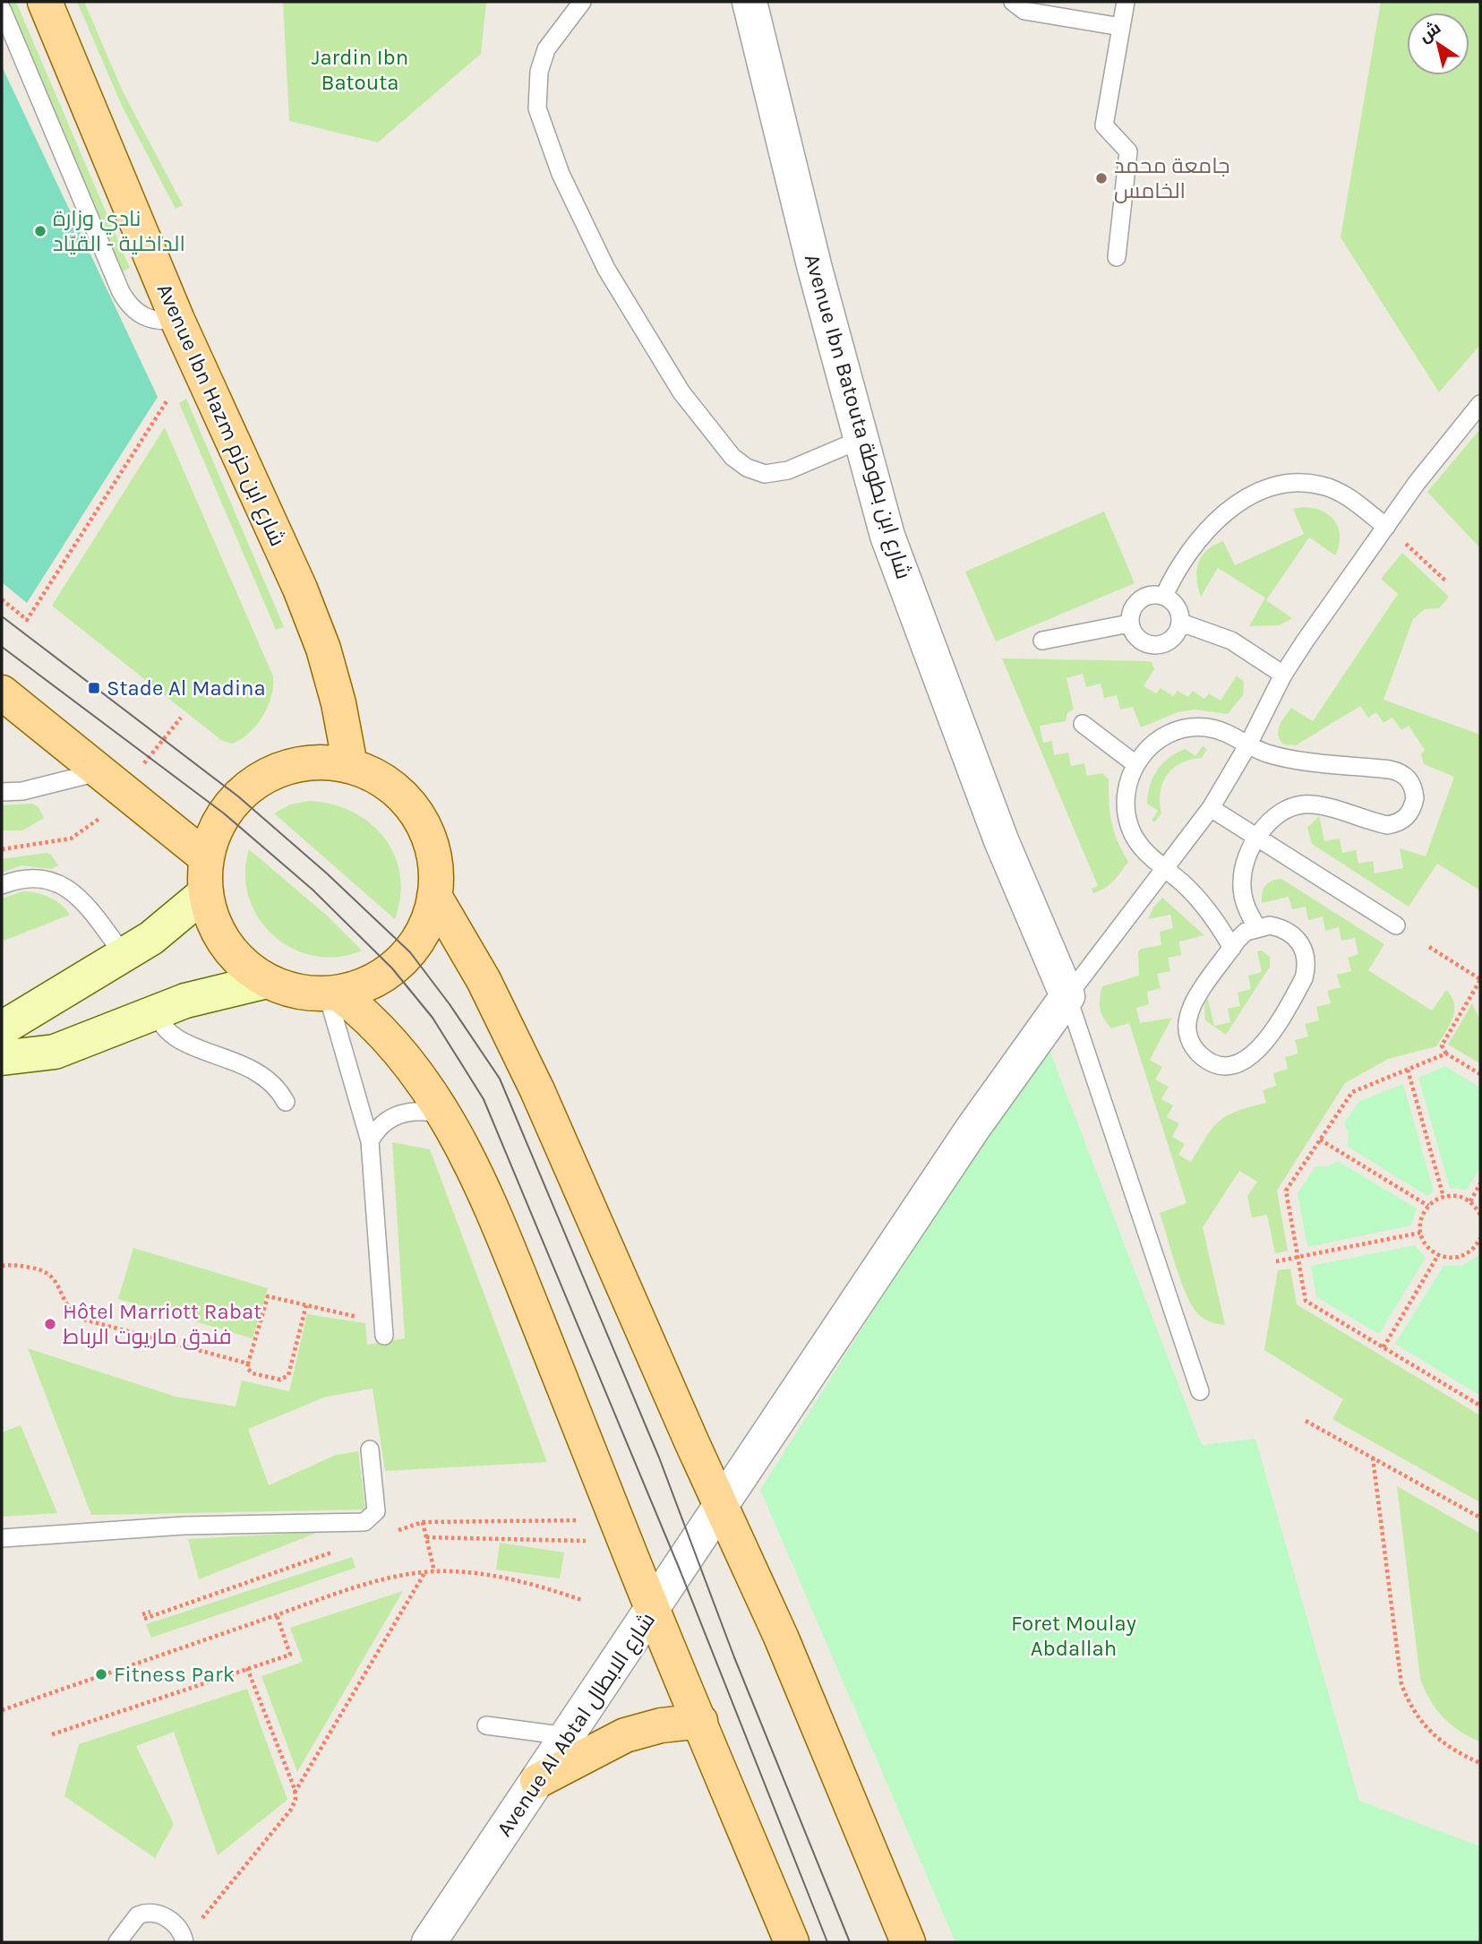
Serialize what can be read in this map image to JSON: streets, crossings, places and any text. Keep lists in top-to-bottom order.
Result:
{
  "streets": {
    "main road": ["Avenue Ibn Hazm شارع ابن حزم"],
    "street": ["Avenue Ibn Batouta شارع ابن بطوطة", "Avenue Al Abtal شارع الابطال"]
  },
  "crossings": [
    ["Avenue Ibn Batouta شارع ابن بطوطة", "Avenue Al Abtal شارع الابطال"]
  ],
  "parks": ["Jardin Ibn Batouta", "Foret Moulay Abdallah"],
  "places": {
    "other": [
      "جامعة محمد الخامس",
      "نادي وزارة الداخلية - القيّاد",
      "Hôtel Marriott Rabat فندق ماريوت الرباط",
      "Fitness Park"
    ],
    "transit": ["Stade Al Madina"]
  },
  "north": "top left"
}
